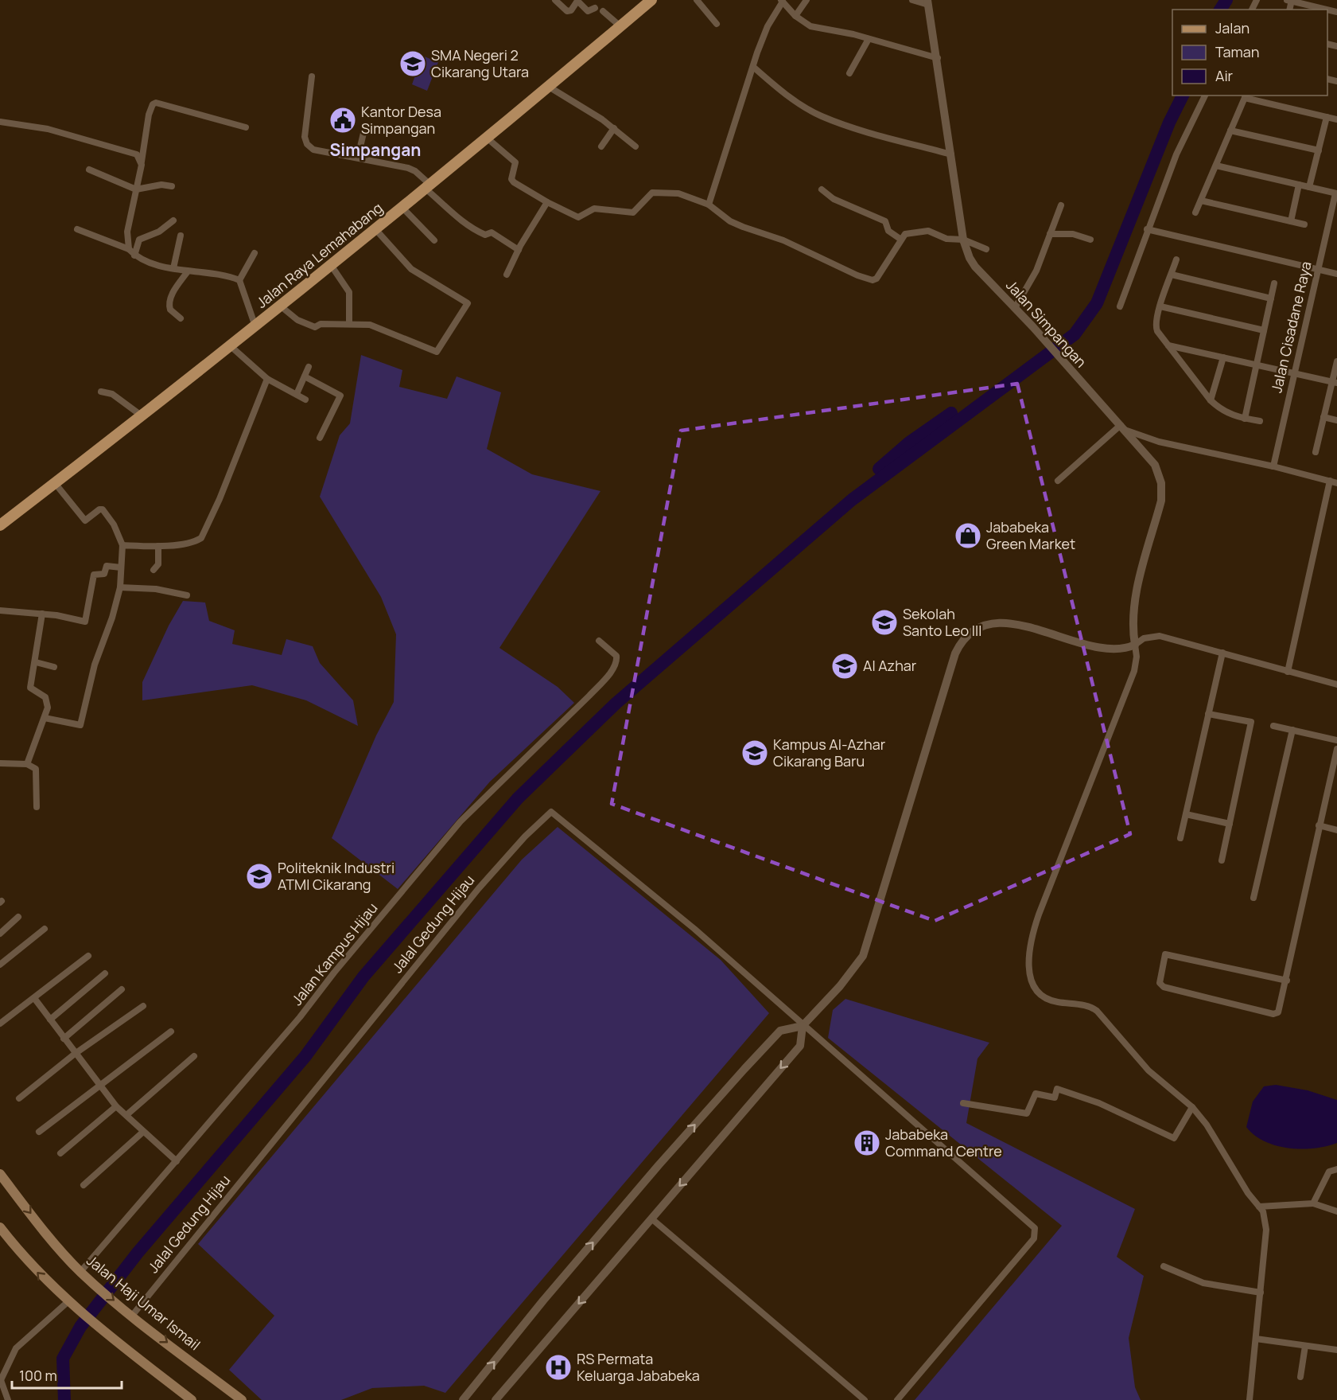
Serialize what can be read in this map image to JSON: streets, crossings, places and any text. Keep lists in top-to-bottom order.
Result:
{
  "streets": {
    "main road": ["Jalan Raya Lemahabang", "Jalan Haji Umar Ismail"],
    "street": [
      "Jalan Simpangan",
      "Jalan Cisadane Raya",
      "Jalal Gedung Hijau",
      "Jalan Kampus Hijau"
    ]
  },
  "crossings": [
    ["Jalal Gedung Hijau", "Jalan Haji Umar Ismail"],
    ["Jalan Kampus Hijau", "Jalan Haji Umar Ismail"]
  ],
  "districts": ["Simpangan"],
  "places": {
    "school or university": [
      "SMA Negeri 2 Cikarang Utara",
      "Sekolah Santo Leo III",
      "Al Azhar",
      "Kampus Al-Azhar Cikarang Baru",
      "Politeknik Industri ATMI Cikarang"
    ],
    "public building": ["Kantor Desa Simpangan"],
    "shop": ["Jababeka Green Market"],
    "building": ["Jababeka Command Centre"],
    "hospital": ["RS Permata Keluarga Jababeka"]
  },
  "legend": ["Jalan", "Taman", "Air"],
  "scale_bar": "100 m"
}
